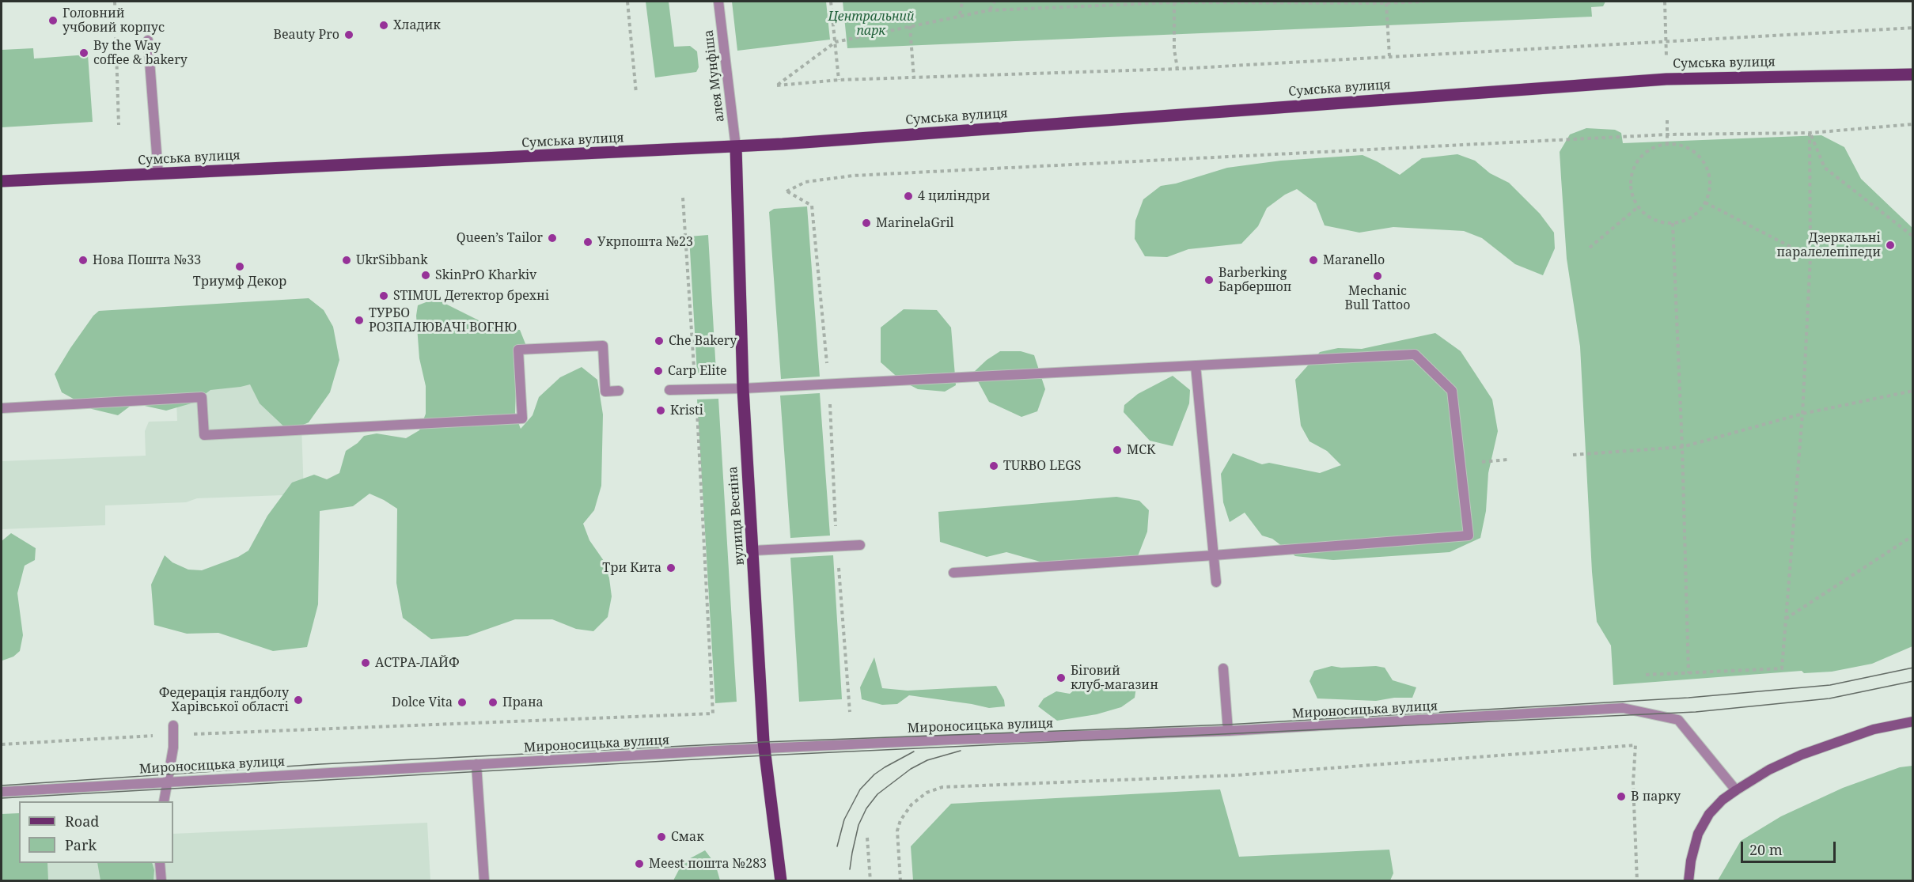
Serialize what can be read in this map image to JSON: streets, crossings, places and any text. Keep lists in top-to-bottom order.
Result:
{
  "streets": {
    "main road": ["Сумська вулиця", "вулиця Весніна"],
    "street": ["алея Мунфіша", "Мироносицька вулиця"]
  },
  "crossings": [
    ["Сумська вулиця", "алея Мунфіша"],
    ["Сумська вулиця", "вулиця Весніна"],
    ["алея Мунфіша", "вулиця Весніна"],
    ["вулиця Весніна", "Мироносицька вулиця"]
  ],
  "parks": ["Центральний парк"],
  "places": [
    "Головний учбовий корпус",
    "Хладик",
    "Beauty Pro",
    "By the Way coffee & bakery",
    "4 циліндри",
    "MarinelaGril",
    "Queen’s Tailor",
    "Укрпошта №23",
    "Дзеркальні паралелепіпеди",
    "Нова Пошта №33",
    "UkrSibbank",
    "Maranello",
    "Триумф Декор",
    "SkinPrO Kharkiv",
    "Mechanic Bull Tattoo",
    "Barberking Барбершоп",
    "STIMUL Детектор брехні",
    "ТУРБО РОЗПАЛЮВАЧІ ВОГНЮ",
    "Che Bakery",
    "Carp Elite",
    "Kristi",
    "МСК",
    "TURBO LEGS",
    "Три Кита",
    "АСТРА-ЛАЙФ",
    "Біговий клуб-магазин",
    "Федерація гандболу Харівської області",
    "Dolce Vita",
    "Прана",
    "В парку",
    "Смак",
    "Meest пошта №283"
  ],
  "legend": ["Road", "Park"],
  "scale_bar": "20 m"
}
